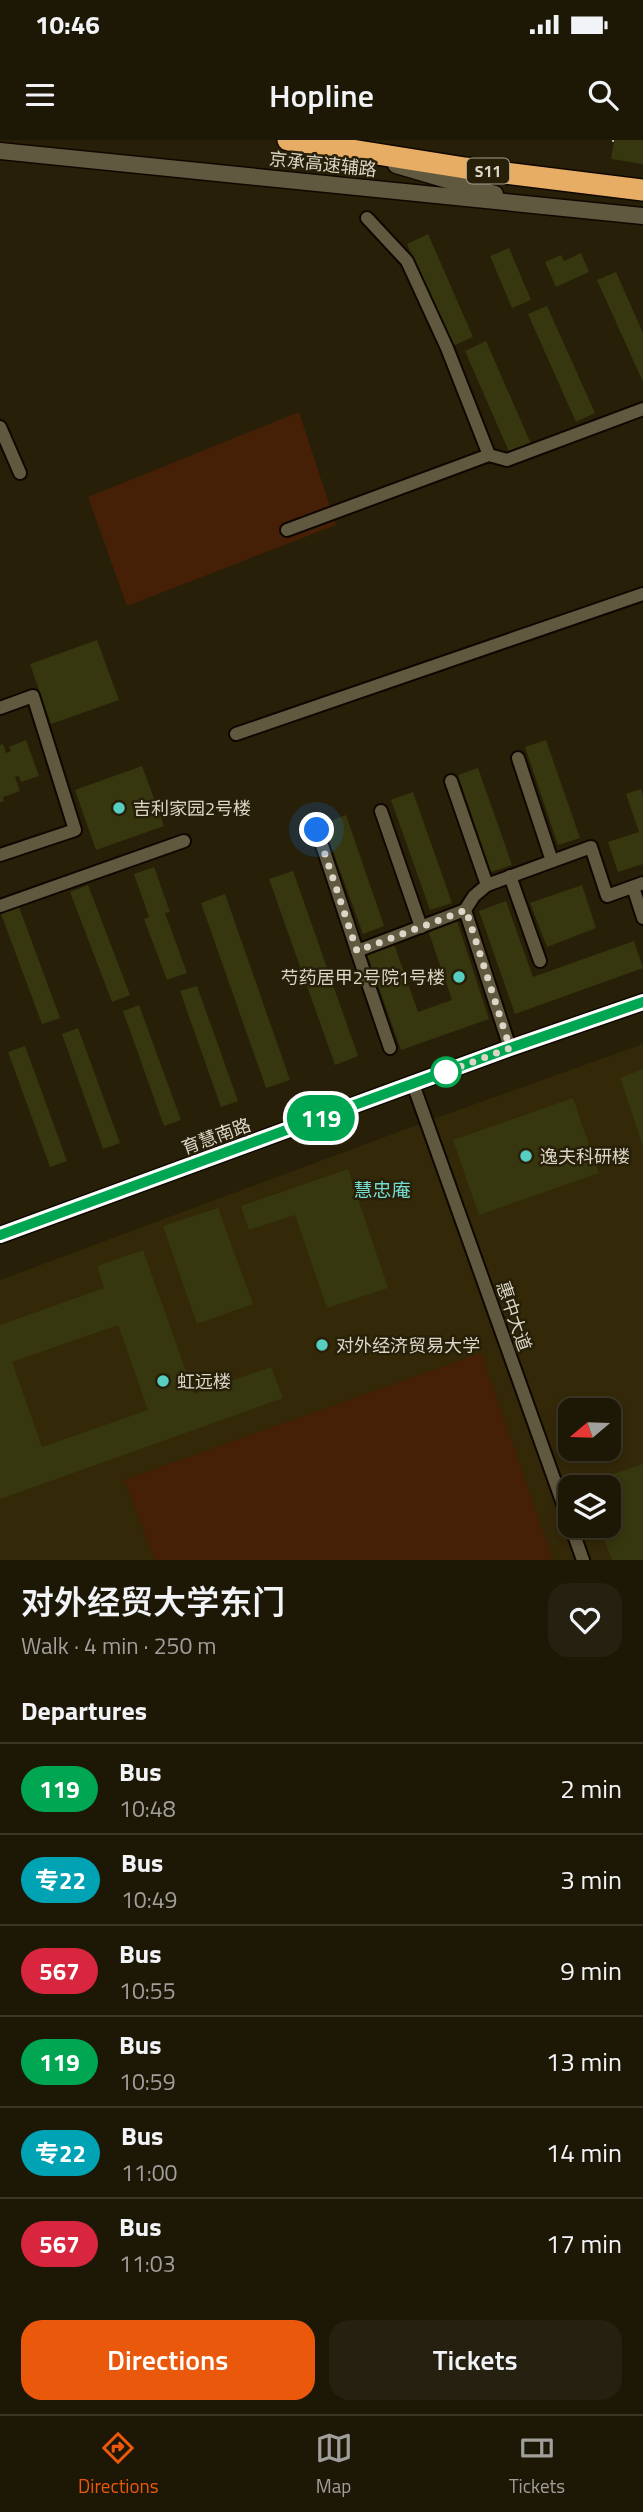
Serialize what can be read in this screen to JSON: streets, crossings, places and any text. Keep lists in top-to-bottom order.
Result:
{
  "streets": {
    "highway": ["S11"],
    "street": ["京承高速辅路", "育慧南路", "惠中大道"]
  },
  "crossings": [
    ["育慧南路", "惠中大道"]
  ],
  "districts": ["慧忠庵"],
  "places": [
    "吉利家园2号楼",
    "芍药居甲2号院1号楼",
    "逸夫科研楼",
    "对外经济贸易大学",
    "虹远楼"
  ],
  "lines": ["bus line 119"],
  "north": "left",
  "page": {
    "status": "10:46",
    "header": "Hopline",
    "on_map": "119",
    "heading": [
      ["对外经贸大学东门", "Walk · 4 min · 250 m"],
      "Departures"
    ],
    "list": [
      {
        "mark": "119",
        "name": "Bus",
        "note": "10:48",
        "value": "2 min"
      },
      {
        "mark": "专22",
        "name": "Bus",
        "note": "10:49",
        "value": "3 min"
      },
      {
        "mark": "567",
        "name": "Bus",
        "note": "10:55",
        "value": "9 min"
      },
      {
        "mark": "119",
        "name": "Bus",
        "note": "10:59",
        "value": "13 min"
      },
      {
        "mark": "专22",
        "name": "Bus",
        "note": "11:00",
        "value": "14 min"
      },
      {
        "mark": "567",
        "name": "Bus",
        "note": "11:03",
        "value": "17 min"
      }
    ],
    "buttons": ["Directions", "Tickets"],
    "tabs": ["Directions", "Map", "Tickets"]
  }
}
